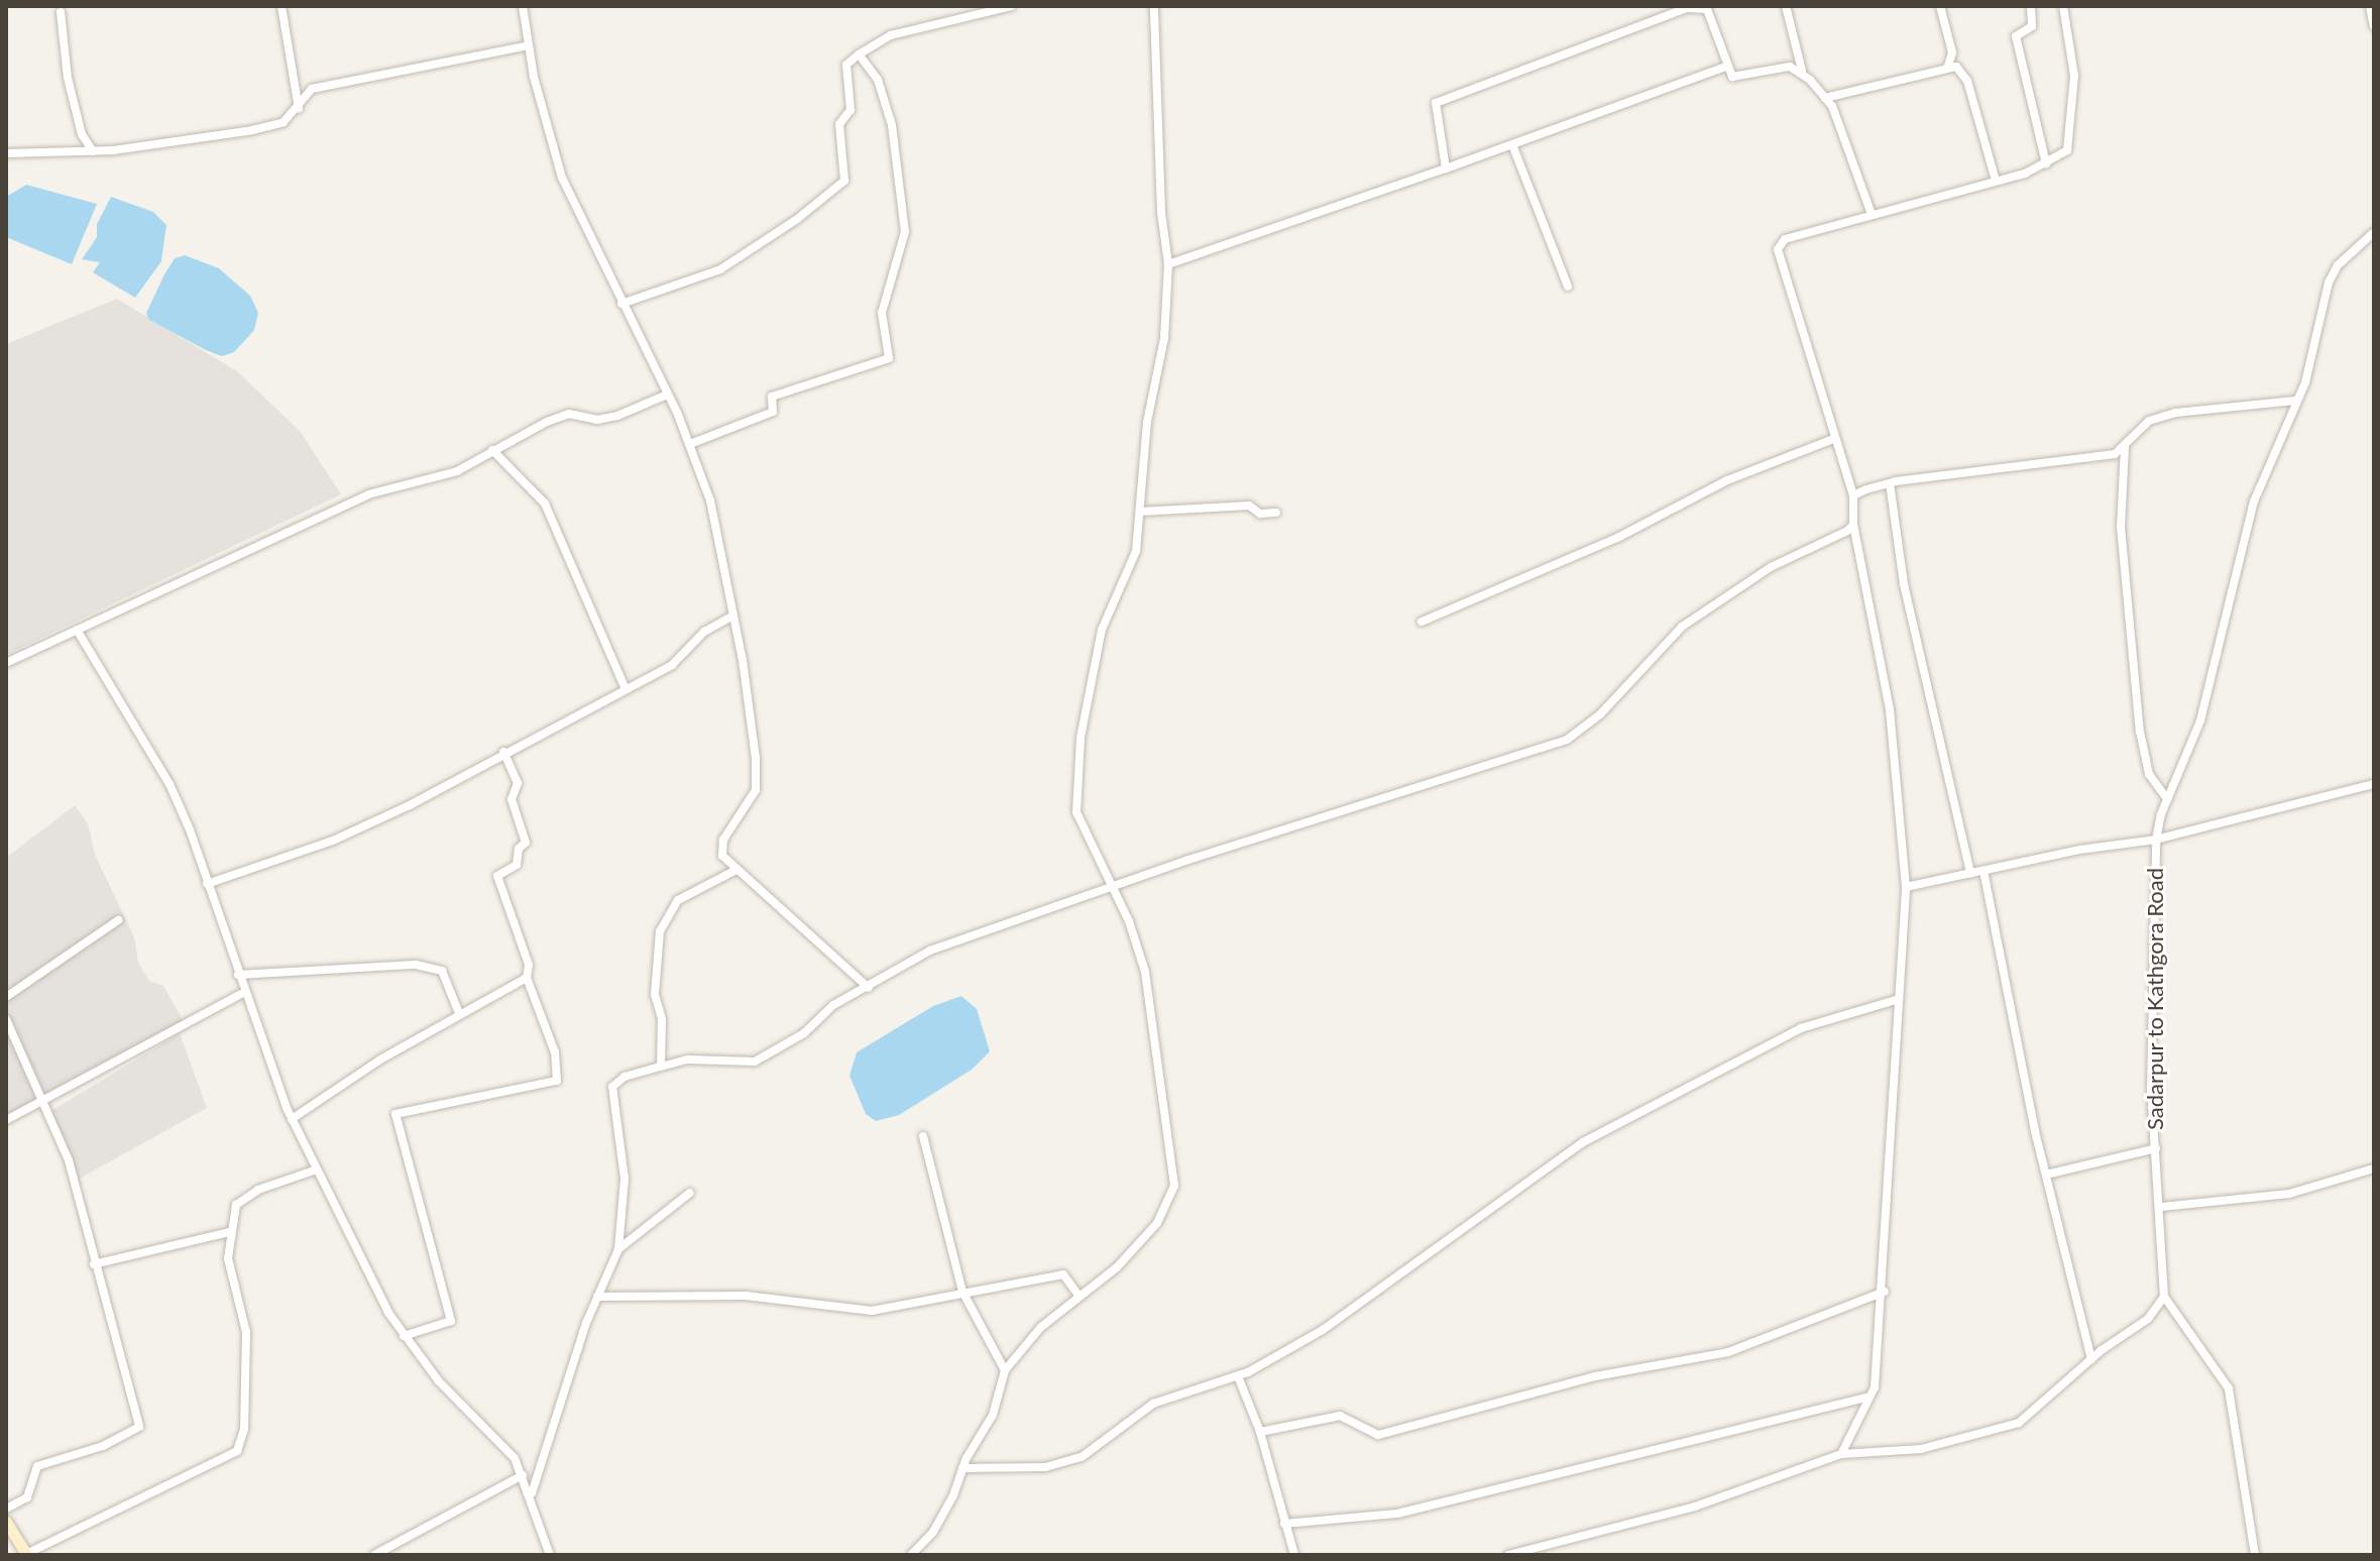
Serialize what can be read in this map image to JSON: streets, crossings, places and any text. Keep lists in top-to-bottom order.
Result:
{
  "streets": {
    "street": ["Sadarpur to Kathgora Road"]
  }
}
